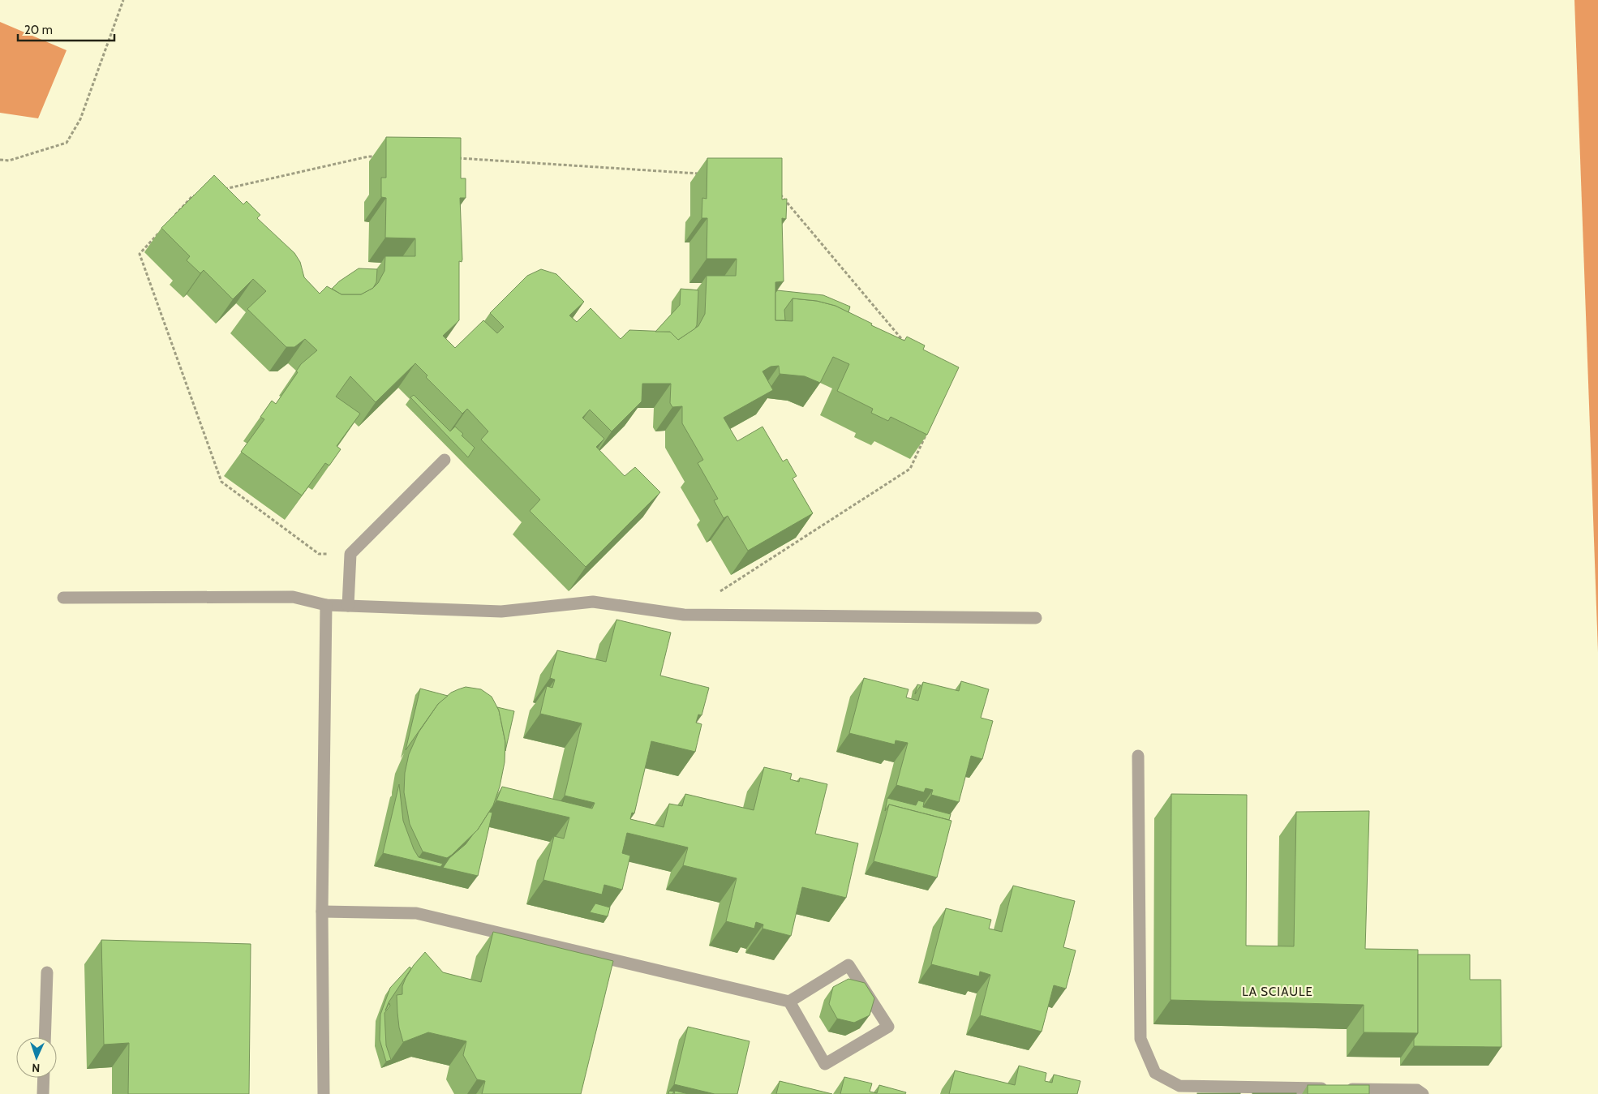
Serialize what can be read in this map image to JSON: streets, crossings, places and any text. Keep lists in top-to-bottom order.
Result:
{
  "districts": ["LA SCIAULE"],
  "scale_bar": "20 m",
  "north": "bottom"
}
